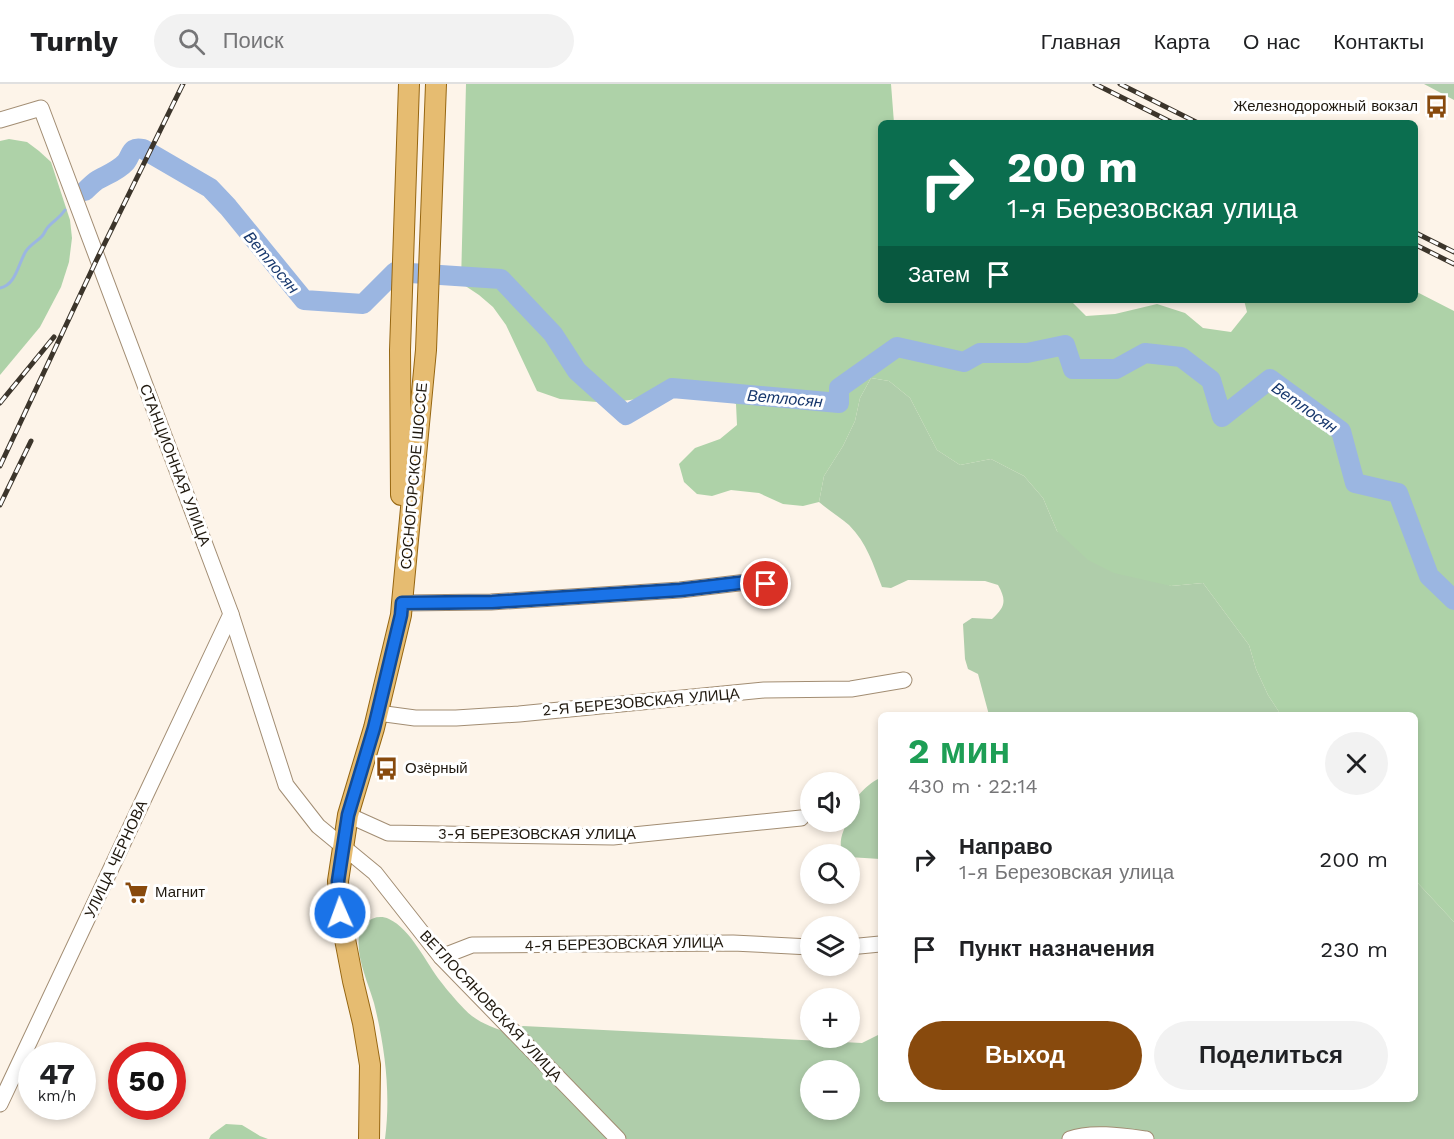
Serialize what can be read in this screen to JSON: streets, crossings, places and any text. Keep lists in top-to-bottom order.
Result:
{
  "streets": {
    "main road": ["СОСНОГОРСКОЕ ШОССЕ"],
    "street": [
      "СТАНЦИОННАЯ УЛИЦА",
      "2-Я БЕРЕЗОВСКАЯ УЛИЦА",
      "3-Я БЕРЕЗОВСКАЯ УЛИЦА",
      "УЛИЦА ЧЕРНОВА",
      "4-Я БЕРЕЗОВСКАЯ УЛИЦА",
      "ВЕТЛОСЯНОВСКАЯ УЛИЦА"
    ]
  },
  "crossings": [
    ["СТАНЦИОННАЯ УЛИЦА", "СОСНОГОРСКОЕ ШОССЕ"],
    ["СТАНЦИОННАЯ УЛИЦА", "УЛИЦА ЧЕРНОВА"],
    ["СТАНЦИОННАЯ УЛИЦА", "ВЕТЛОСЯНОВСКАЯ УЛИЦА"],
    ["СОСНОГОРСКОЕ ШОССЕ", "2-Я БЕРЕЗОВСКАЯ УЛИЦА"],
    ["СОСНОГОРСКОЕ ШОССЕ", "3-Я БЕРЕЗОВСКАЯ УЛИЦА"],
    ["СОСНОГОРСКОЕ ШОССЕ", "ВЕТЛОСЯНОВСКАЯ УЛИЦА"],
    ["4-Я БЕРЕЗОВСКАЯ УЛИЦА", "ВЕТЛОСЯНОВСКАЯ УЛИЦА"]
  ],
  "water": ["Ветлосян"],
  "places": {
    "bus stop": ["Железнодорожный вокзал", "Озёрный"],
    "supermarket": ["Магнит"]
  },
  "page": {
    "header": "Turnly",
    "search": "Поиск",
    "nav": [
      "Главная",
      "Карта",
      "О нас",
      "Контакты"
    ],
    "turn": ["200 m", "1-я Березовская улица"],
    "then": "Затем",
    "heading": ["2 мин", "430 m · 22:14"],
    "map_buttons": ["+", "−"],
    "list": [
      {
        "name": "Направо",
        "note": "1-я Березовская улица",
        "value": "200 m"
      },
      {
        "name": "Пункт назначения",
        "value": "230 m"
      }
    ],
    "buttons": ["Выход", "Поделиться"],
    "speed": "47 km/h",
    "limit": "50"
  }
}
